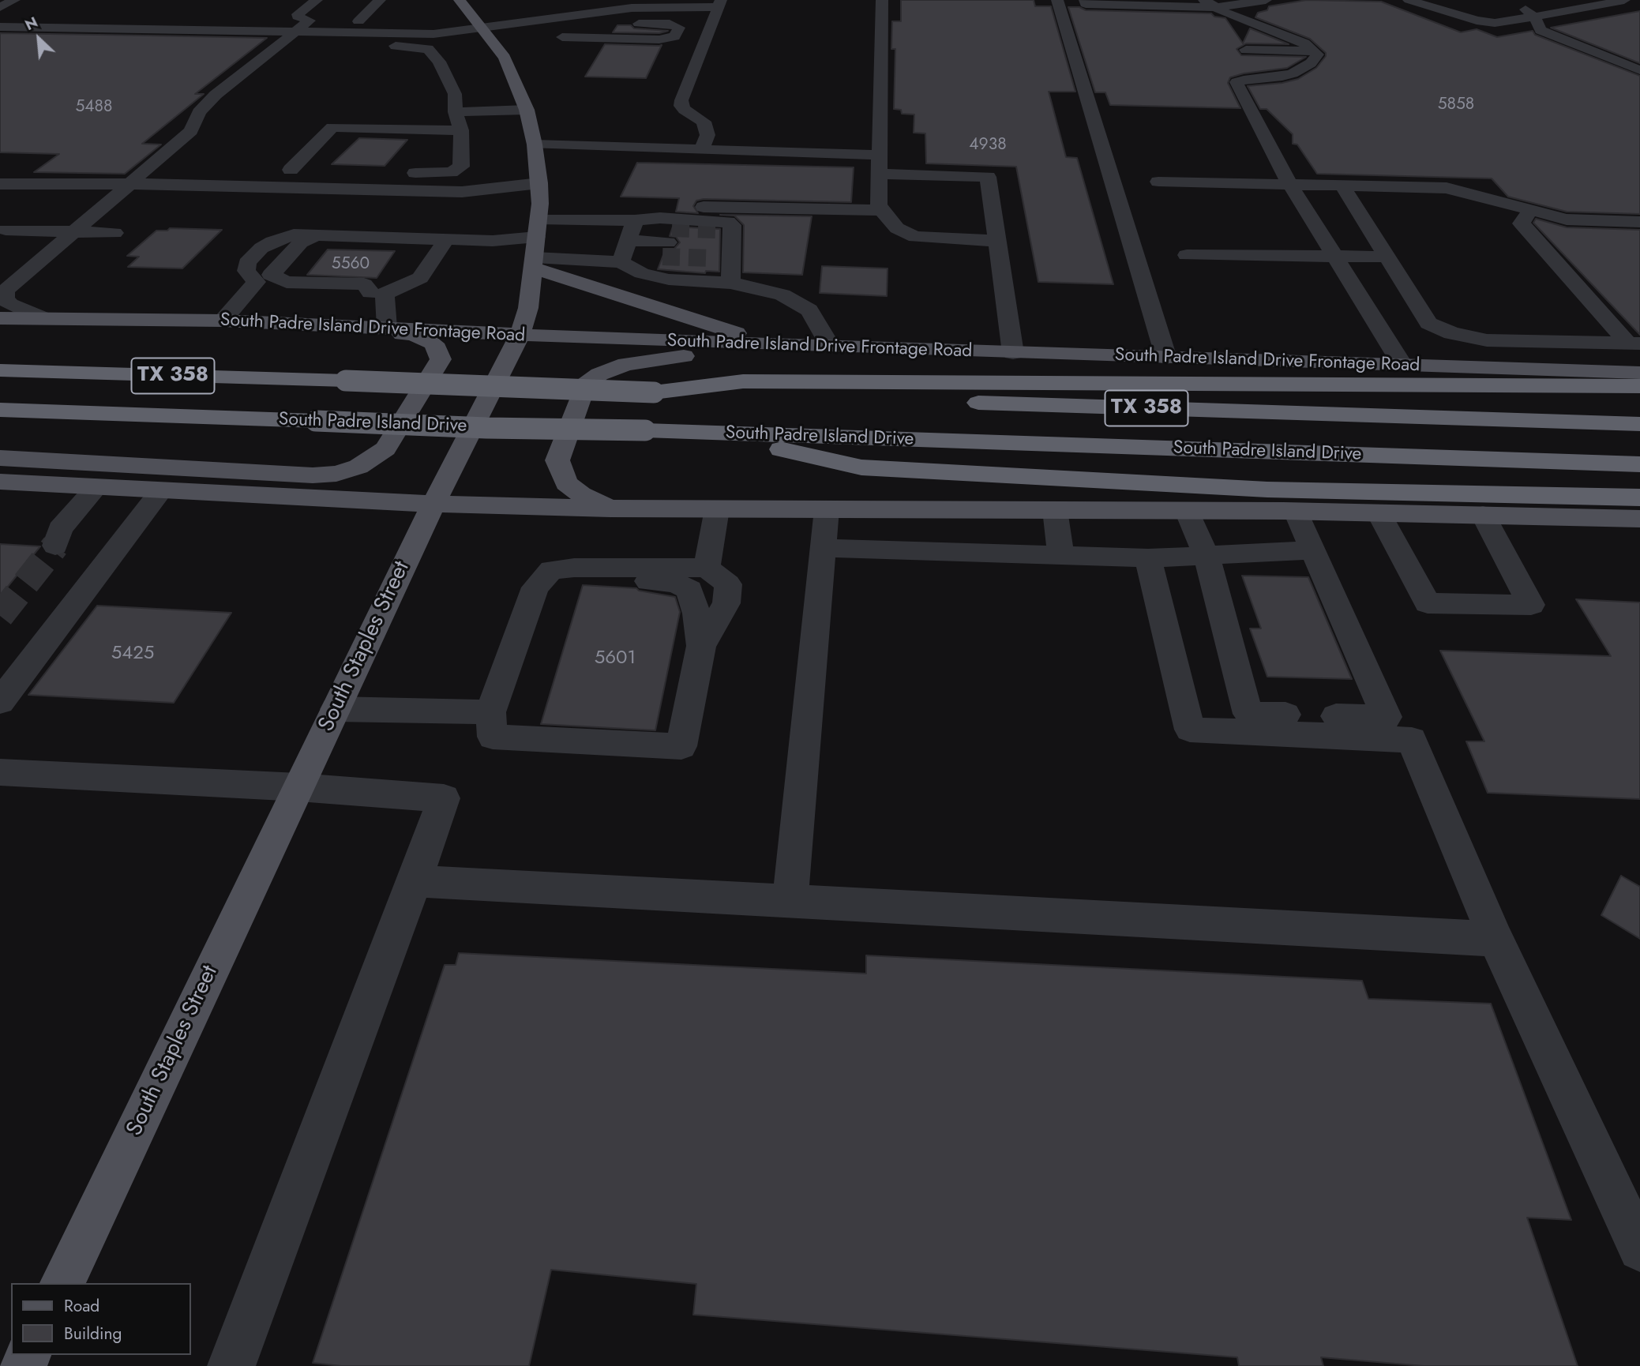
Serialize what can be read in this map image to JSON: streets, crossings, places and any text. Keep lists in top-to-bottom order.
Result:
{
  "streets": {
    "highway": ["TX 358", "South Padre Island Drive"],
    "main road": ["South Padre Island Drive Frontage Road", "South Staples Street"]
  },
  "crossings": [
    ["South Padre Island Drive Frontage Road", "South Staples Street"]
  ],
  "house_numbers": [
    "5858",
    "5488",
    "4938",
    "5560",
    "5425",
    "5601"
  ],
  "legend": ["Road", "Building"],
  "north": "top left"
}
